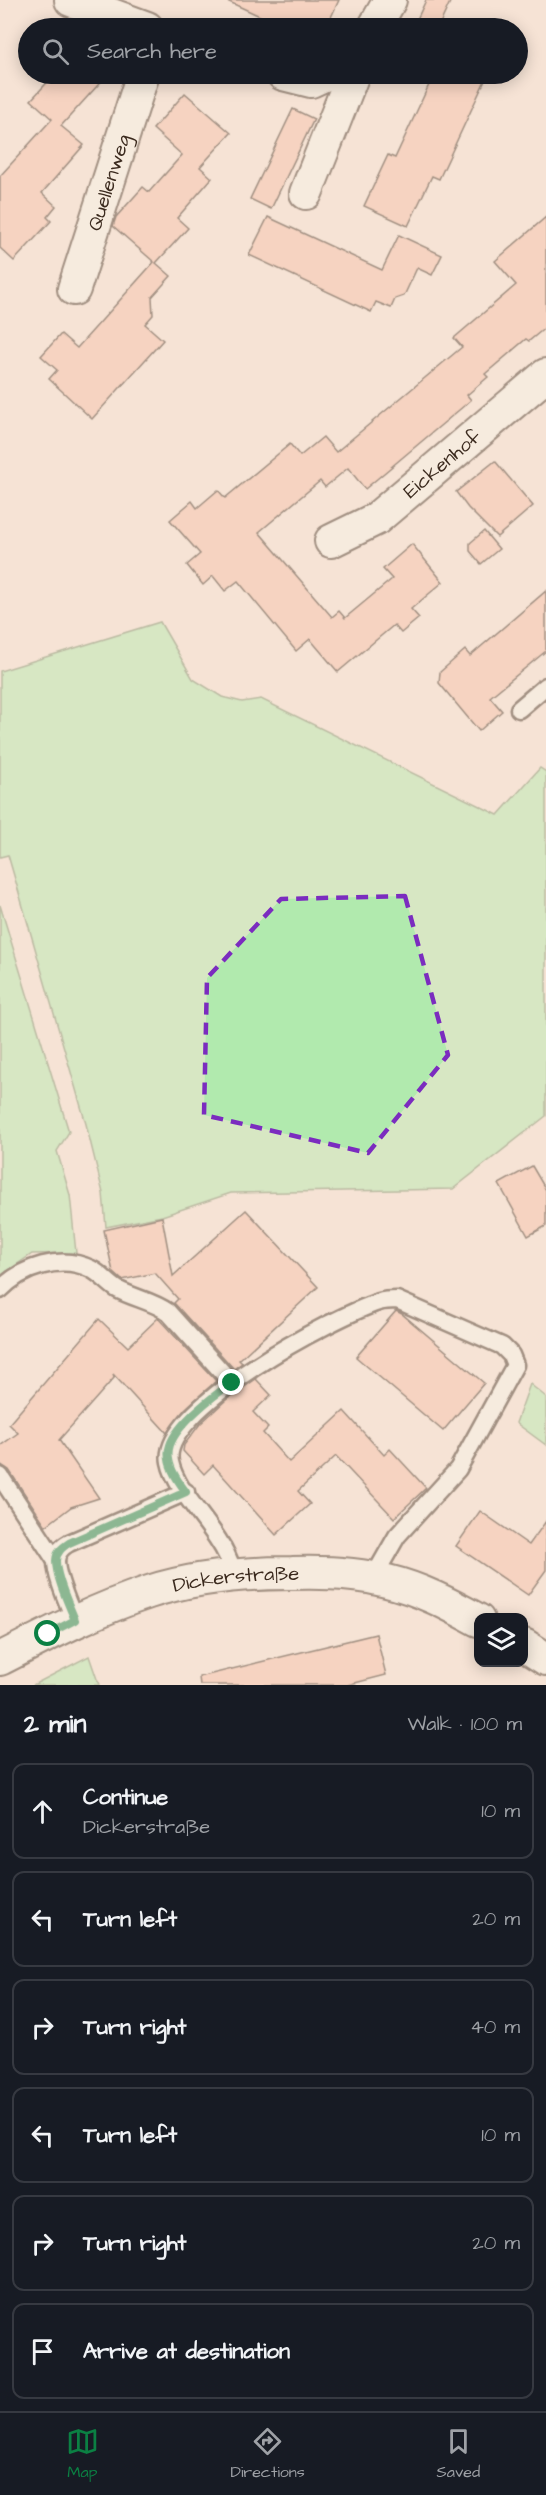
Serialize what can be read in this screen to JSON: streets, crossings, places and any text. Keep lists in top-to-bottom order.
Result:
{
  "streets": {
    "street": ["Quellenweg", "Eickenhof", "Dickerstraße"]
  },
  "page": {
    "search": "Search here",
    "heading": ["2 min", "Walk · 100 m"],
    "list": [
      ["Continue", "Dickerstraße", "10 m"],
      ["Turn left", "20 m"],
      ["Turn right", "40 m"],
      ["Turn left", "10 m"],
      ["Turn right", "20 m"],
      "Arrive at destination"
    ],
    "nav": ["Map", "Directions", "Saved"]
  }
}
